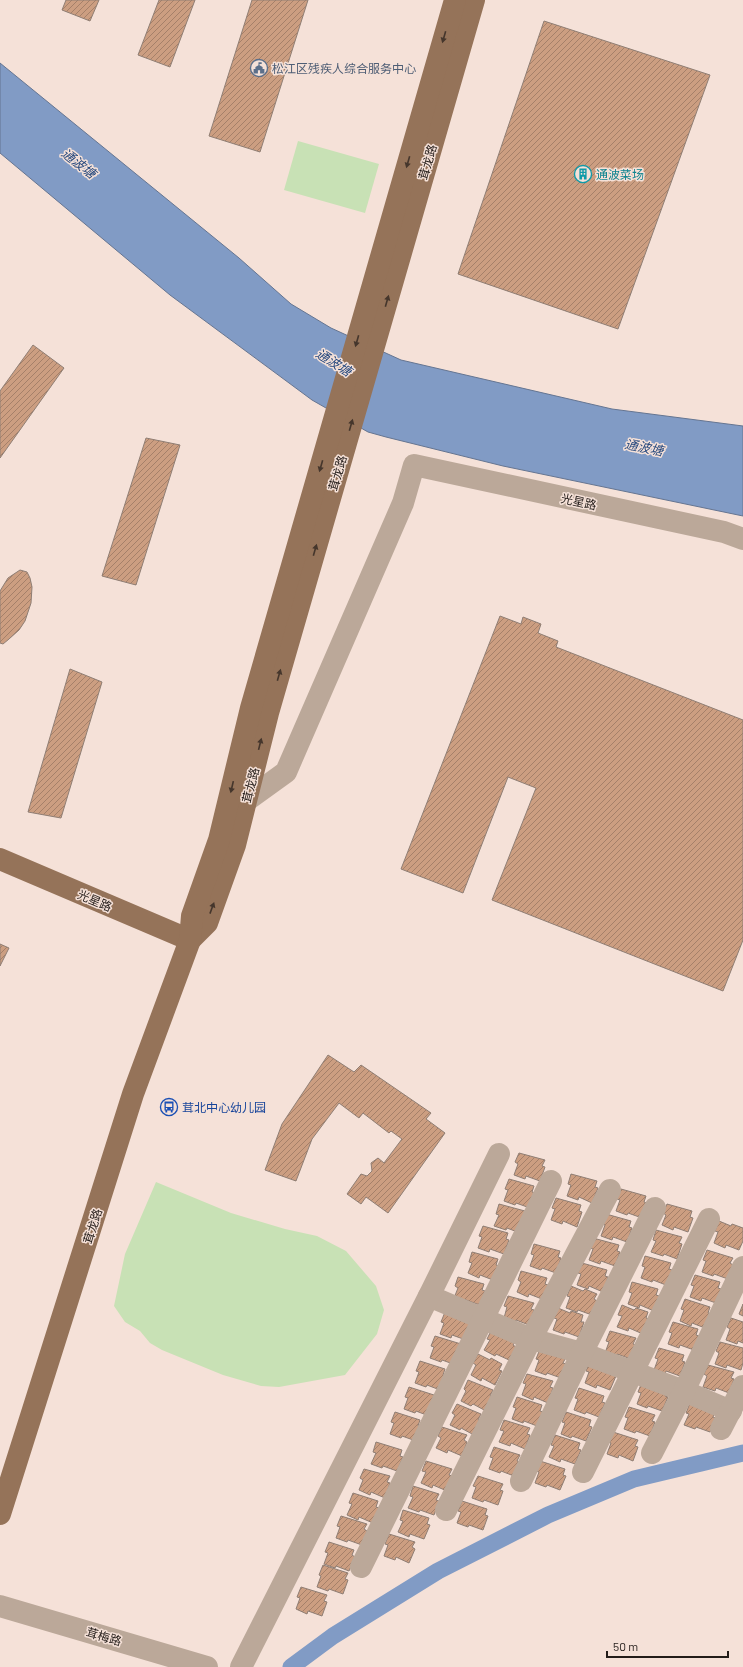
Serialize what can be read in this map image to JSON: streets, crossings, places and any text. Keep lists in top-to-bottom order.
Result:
{
  "streets": {
    "main road": ["茸龙路", "光星路"],
    "street": ["茸梅路"]
  },
  "crossings": [
    ["茸龙路", "光星路"]
  ],
  "water": ["通波塘"],
  "places": {
    "public building": ["松江区残疾人综合服务中心"],
    "building": ["通波菜场"],
    "bus stop": ["茸北中心幼儿园"]
  },
  "scale_bar": "50 m"
}
